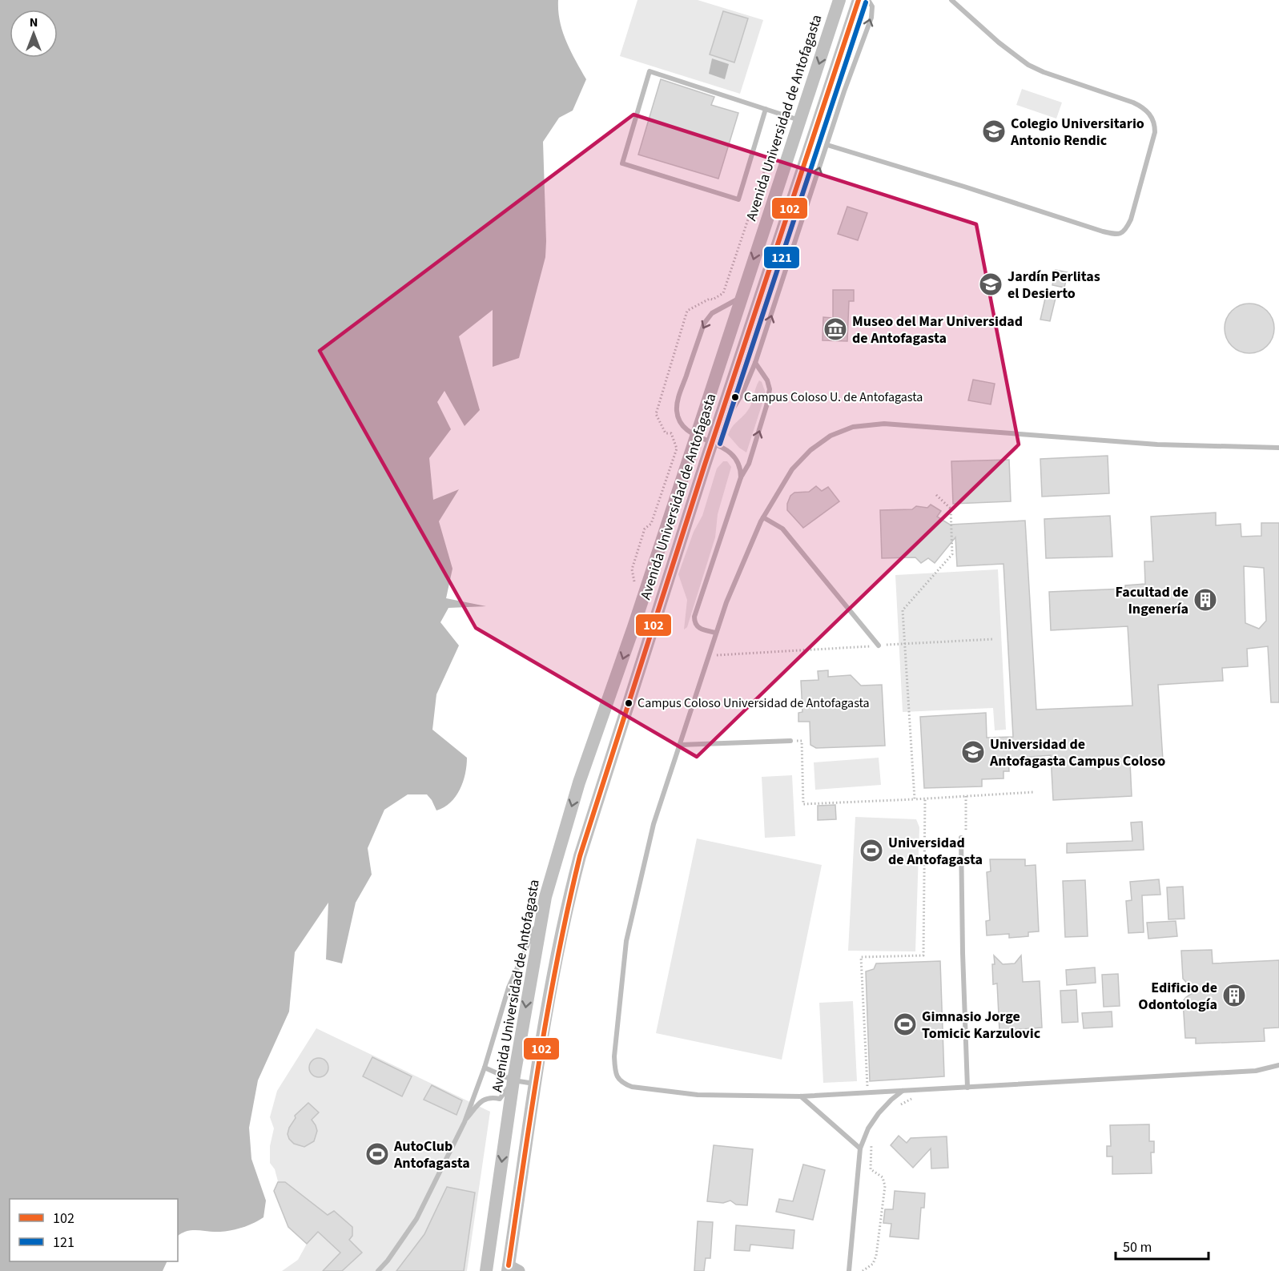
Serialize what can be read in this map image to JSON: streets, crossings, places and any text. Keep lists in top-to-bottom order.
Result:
{
  "streets": {
    "main road": ["Avenida Universidad de Antofagasta"]
  },
  "places": {
    "school or university": ["Colegio Universitario Antonio Rendic", "Jardín Perlitas el Desierto", "Universidad de Antofagasta Campus Coloso"],
    "museum": ["Museo del Mar Universidad de Antofagasta"],
    "other": ["Campus Coloso U. de Antofagasta", "Campus Coloso Universidad de Antofagasta"],
    "building": ["Facultad de Ingenería", "Edificio de Odontología"],
    "sports": ["Universidad de Antofagasta", "Gimnasio Jorge Tomicic Karzulovic", "AutoClub Antofagasta"]
  },
  "lines": ["transit line 102", "transit line 121"],
  "legend": ["102", "121"],
  "scale_bar": "50 m",
  "north": "top"
}
